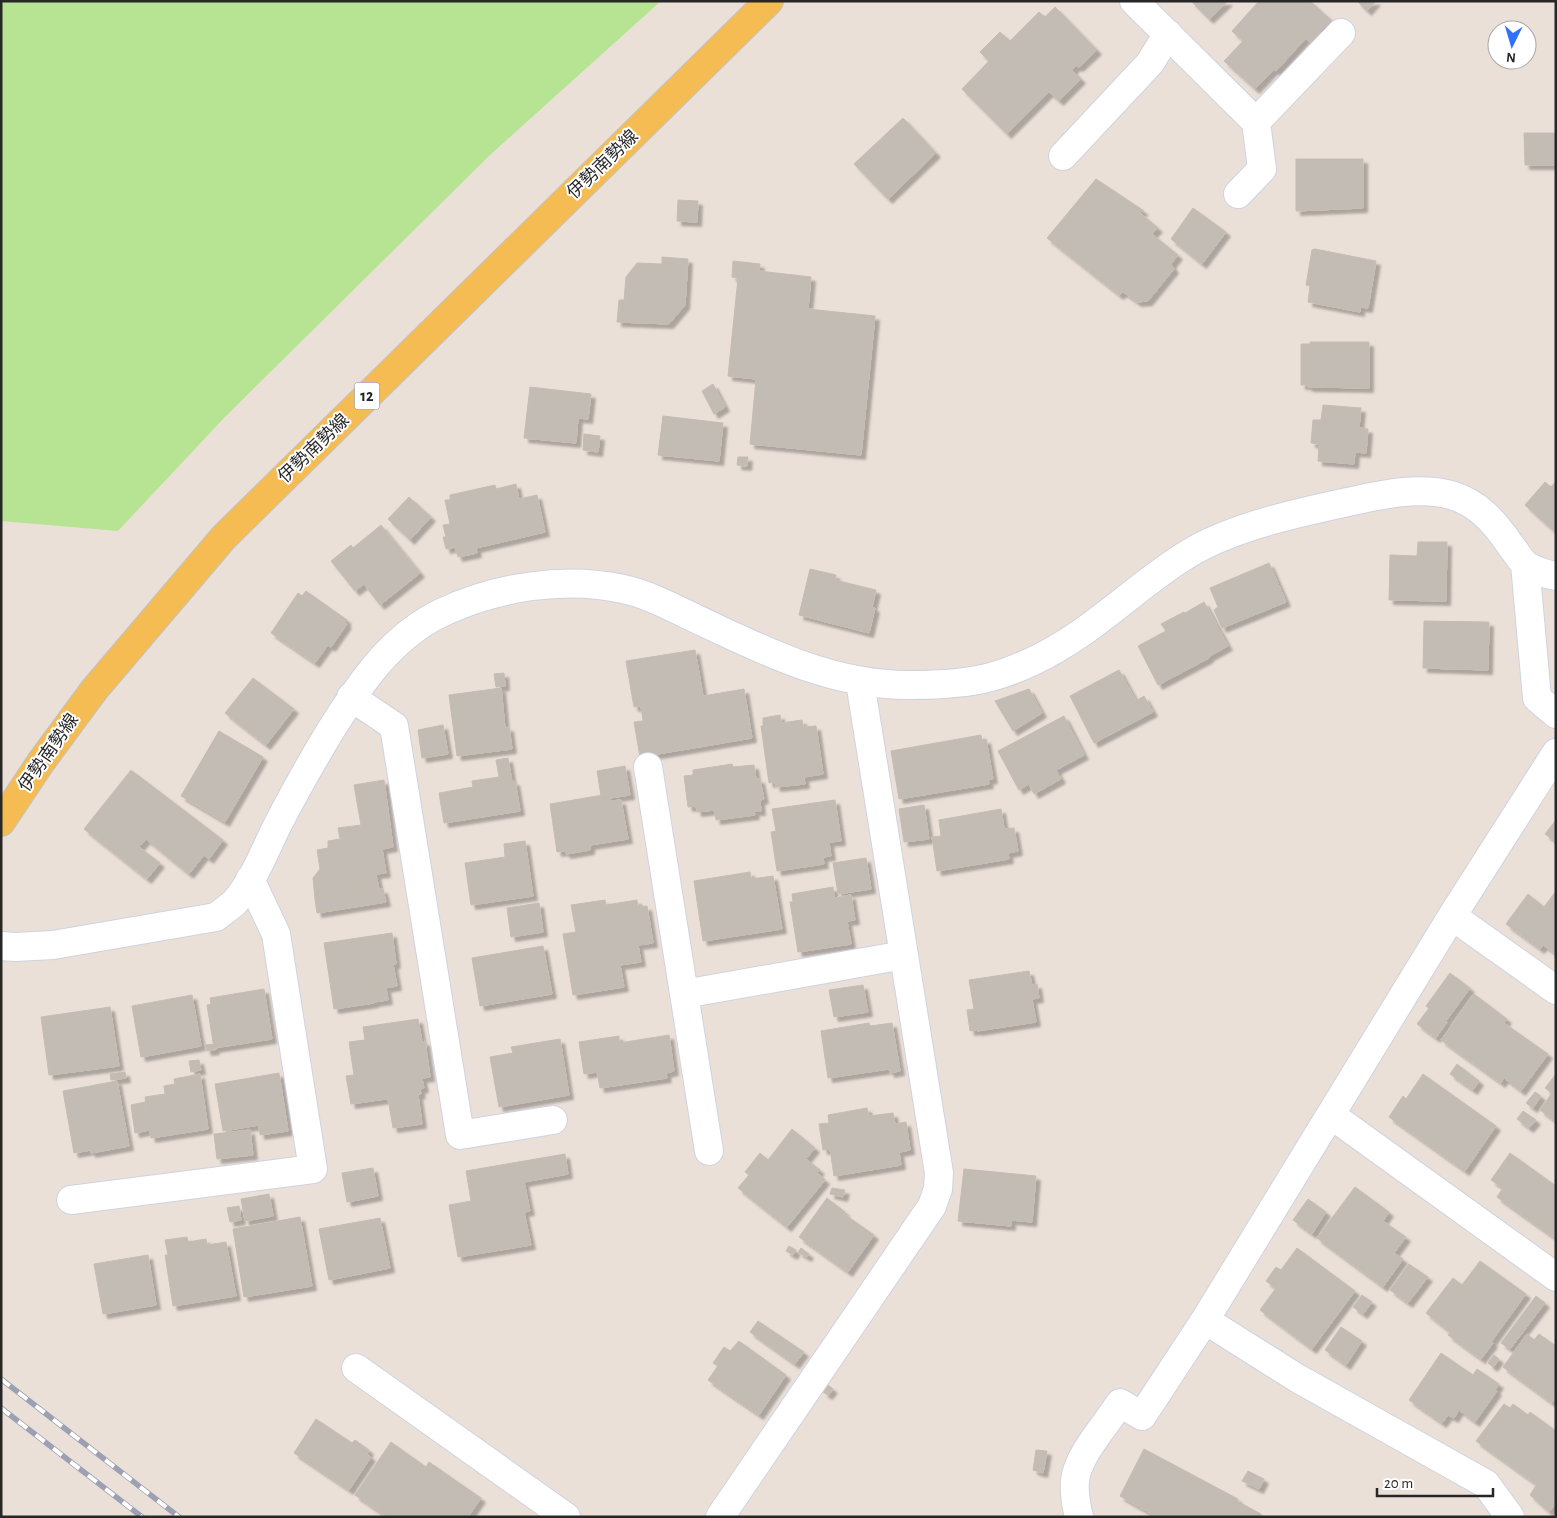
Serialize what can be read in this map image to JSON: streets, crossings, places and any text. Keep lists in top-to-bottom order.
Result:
{
  "streets": {
    "main road": ["伊勢南勢線", "12"]
  },
  "scale_bar": "20 m",
  "north": "bottom"
}
